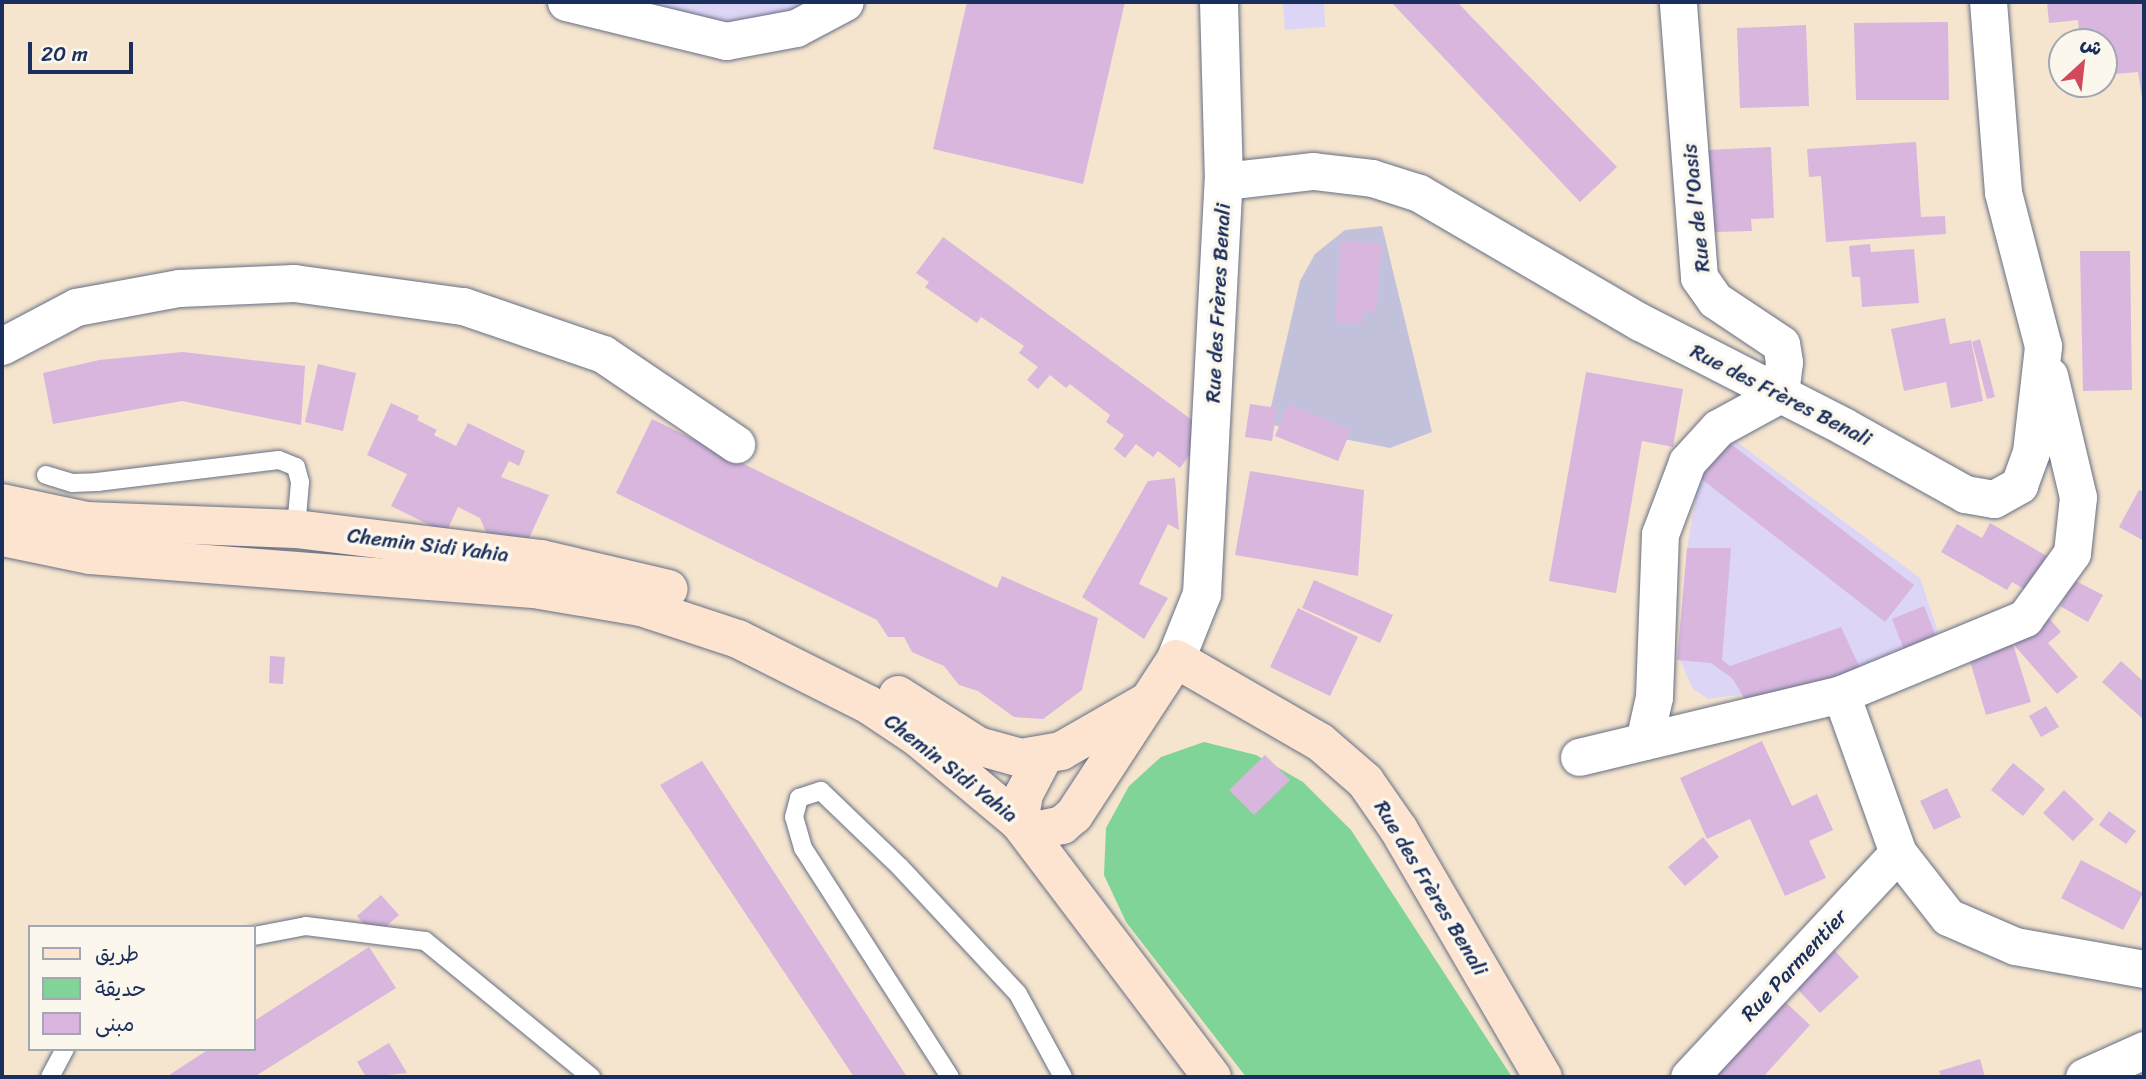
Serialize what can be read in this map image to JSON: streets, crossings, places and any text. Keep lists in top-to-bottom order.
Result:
{
  "streets": {
    "main road": ["Rue des Frères Benali", "Chemin Sidi Yahia"],
    "street": ["Rue de l'Oasis", "Rue Parmentier"]
  },
  "crossings": [
    ["Rue de l'Oasis", "Rue des Frères Benali"]
  ],
  "legend": ["طريق", "حديقة", "مبنى"],
  "scale_bar": "20 m",
  "north": "top right"
}
